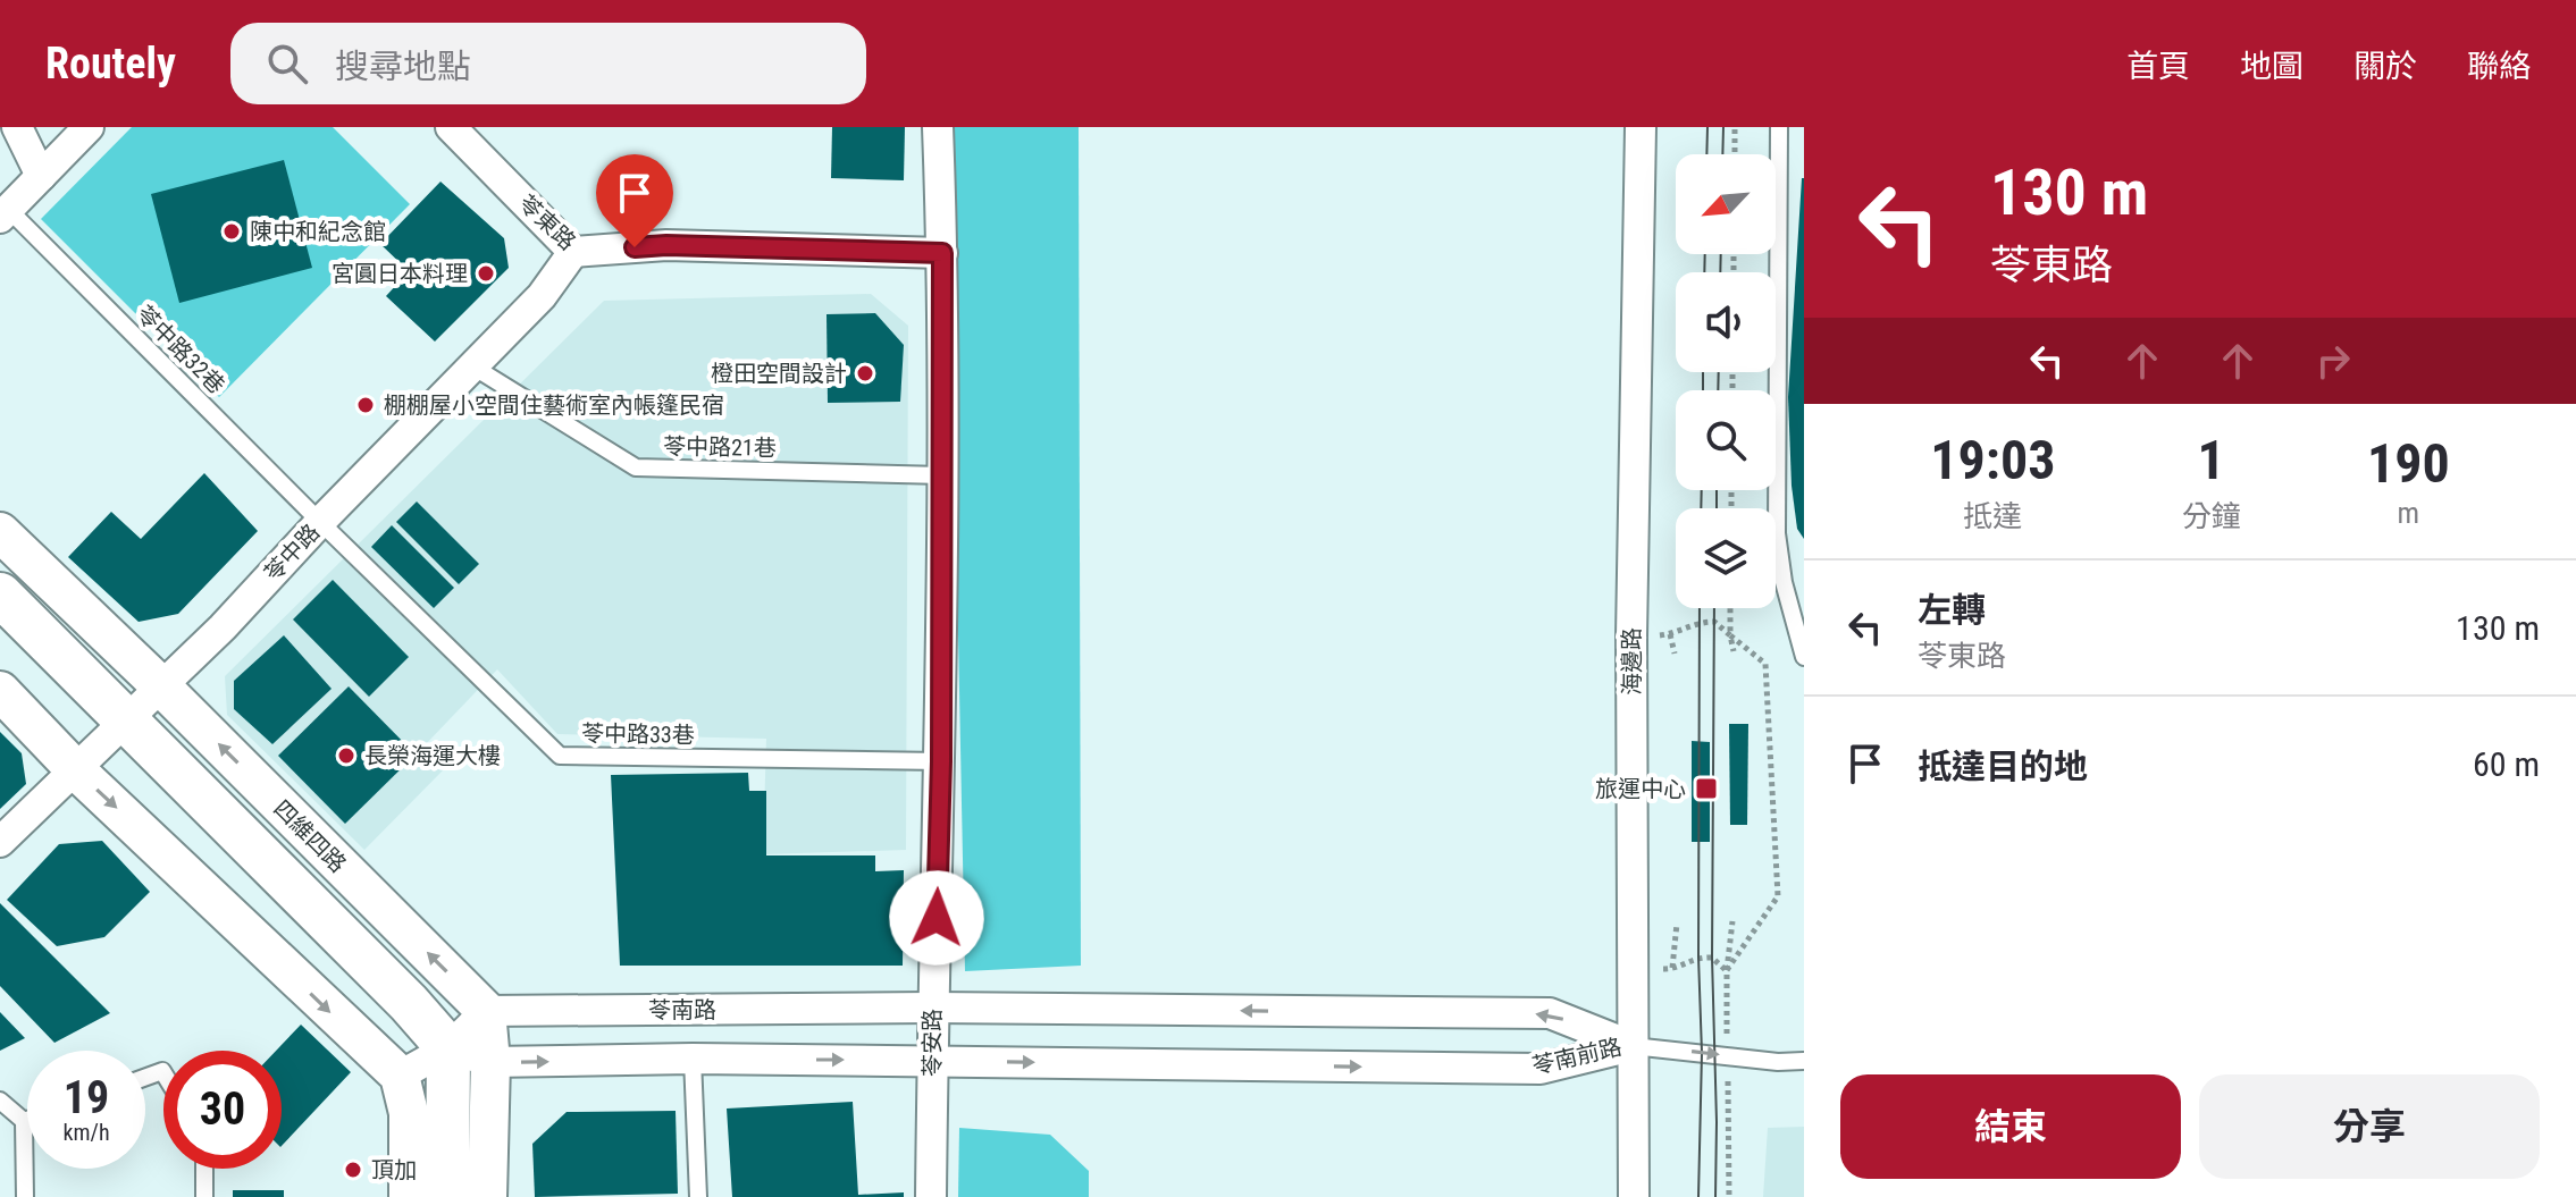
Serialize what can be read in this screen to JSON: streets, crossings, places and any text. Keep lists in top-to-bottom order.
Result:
{
  "streets": {
    "main road": ["四維四路"],
    "street": [
      "苓東路",
      "苓中路",
      "海邊路",
      "苓南路",
      "苓安路",
      "苓南前路"
    ],
    "lane": ["苓中路32巷", "苓中路21巷", "苓中路33巷"]
  },
  "crossings": [
    ["苓東路", "苓中路"],
    ["苓東路", "苓安路"],
    ["苓中路32巷", "苓中路"],
    ["苓中路32巷", "苓中路33巷"],
    ["苓中路21巷", "苓中路"],
    ["苓中路21巷", "苓安路"],
    ["苓中路", "苓中路33巷"],
    ["苓中路", "四維四路"],
    ["海邊路", "苓南前路"],
    ["苓中路33巷", "苓安路"],
    ["四維四路", "苓南路"],
    ["苓南路", "苓安路"],
    ["苓南路", "苓南前路"],
    ["苓安路", "苓南前路"]
  ],
  "places": {
    "other": [
      "陳中和紀念館",
      "宮圓日本料理",
      "橙田空間設計",
      "棚棚屋小空間住藝術室內帳篷民宿",
      "長榮海運大樓",
      "頂加"
    ],
    "transit": ["旅運中心"]
  },
  "north": "bottom left",
  "page": {
    "header": "Routely",
    "search": "搜尋地點",
    "nav": [
      "首頁",
      "地圖",
      "關於",
      "聯絡"
    ],
    "turn": ["130 m", "苓東路"],
    "eta": [
      "19:03",
      "抵達",
      "1",
      "分鐘",
      "190",
      "m"
    ],
    "list": [
      {
        "name": "左轉",
        "note": "苓東路",
        "value": "130 m"
      },
      {
        "name": "抵達目的地",
        "value": "60 m"
      }
    ],
    "speed": "19 km/h",
    "limit": "30",
    "buttons": ["結束", "分享"]
  }
}
